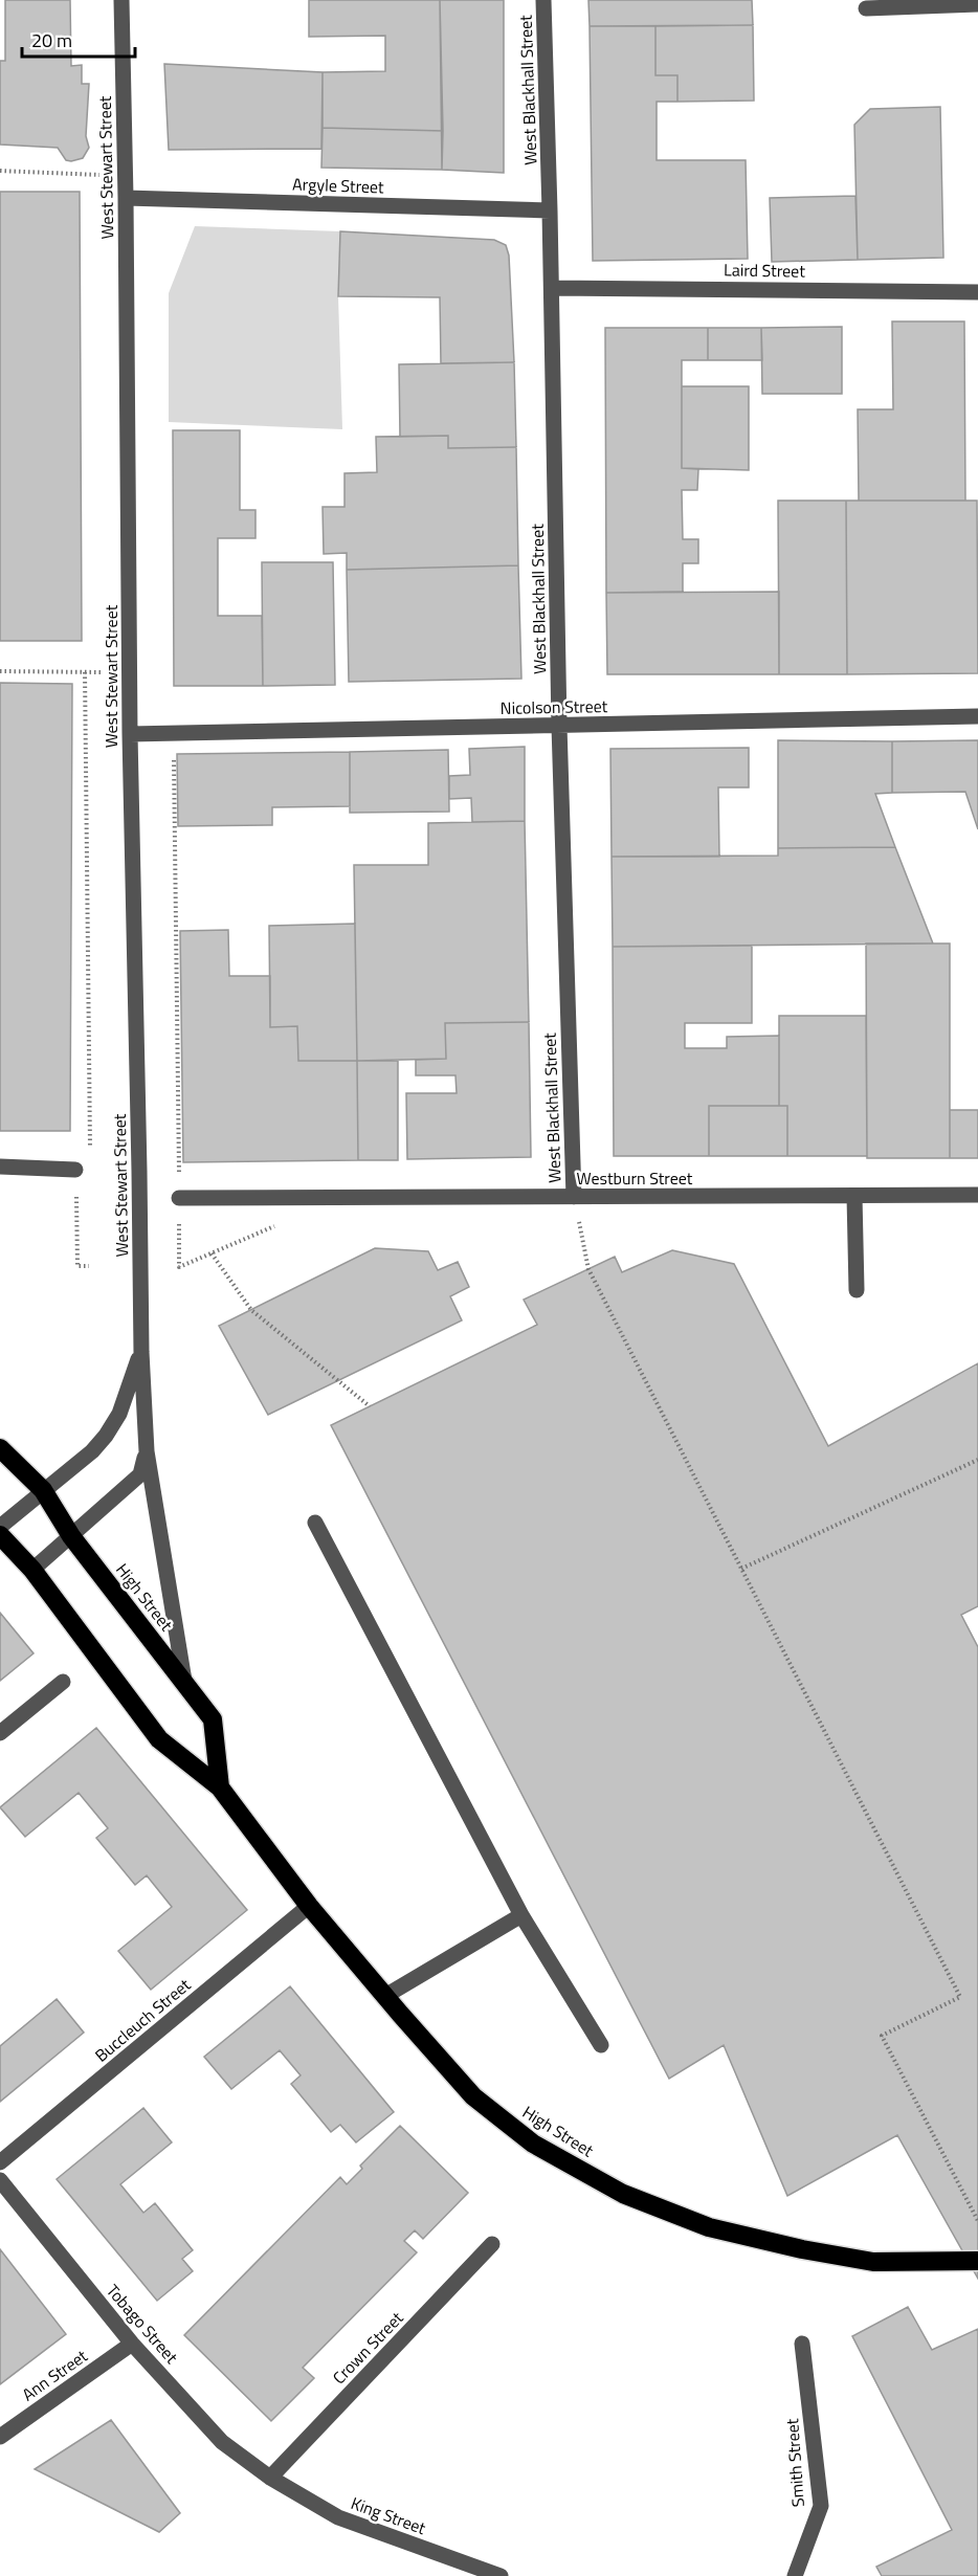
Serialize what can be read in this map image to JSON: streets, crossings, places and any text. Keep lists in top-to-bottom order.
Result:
{
  "streets": {
    "highway": ["High Street"],
    "street": [
      "West Blackhall Street",
      "West Stewart Street",
      "Argyle Street",
      "Laird Street",
      "Nicolson Street",
      "Westburn Street",
      "Buccleuch Street",
      "Tobago Street",
      "Crown Street",
      "Ann Street",
      "Smith Street",
      "King Street"
    ]
  },
  "crossings": [
    ["West Blackhall Street", "Argyle Street"],
    ["West Blackhall Street", "Laird Street"],
    ["West Blackhall Street", "Nicolson Street"],
    ["West Blackhall Street", "Westburn Street"],
    ["West Stewart Street", "Argyle Street"],
    ["West Stewart Street", "Nicolson Street"],
    ["West Stewart Street", "High Street"],
    ["High Street", "Buccleuch Street"],
    ["Tobago Street", "Crown Street"],
    ["Tobago Street", "Ann Street"],
    ["Tobago Street", "King Street"],
    ["Crown Street", "King Street"]
  ],
  "scale_bar": "20 m"
}
